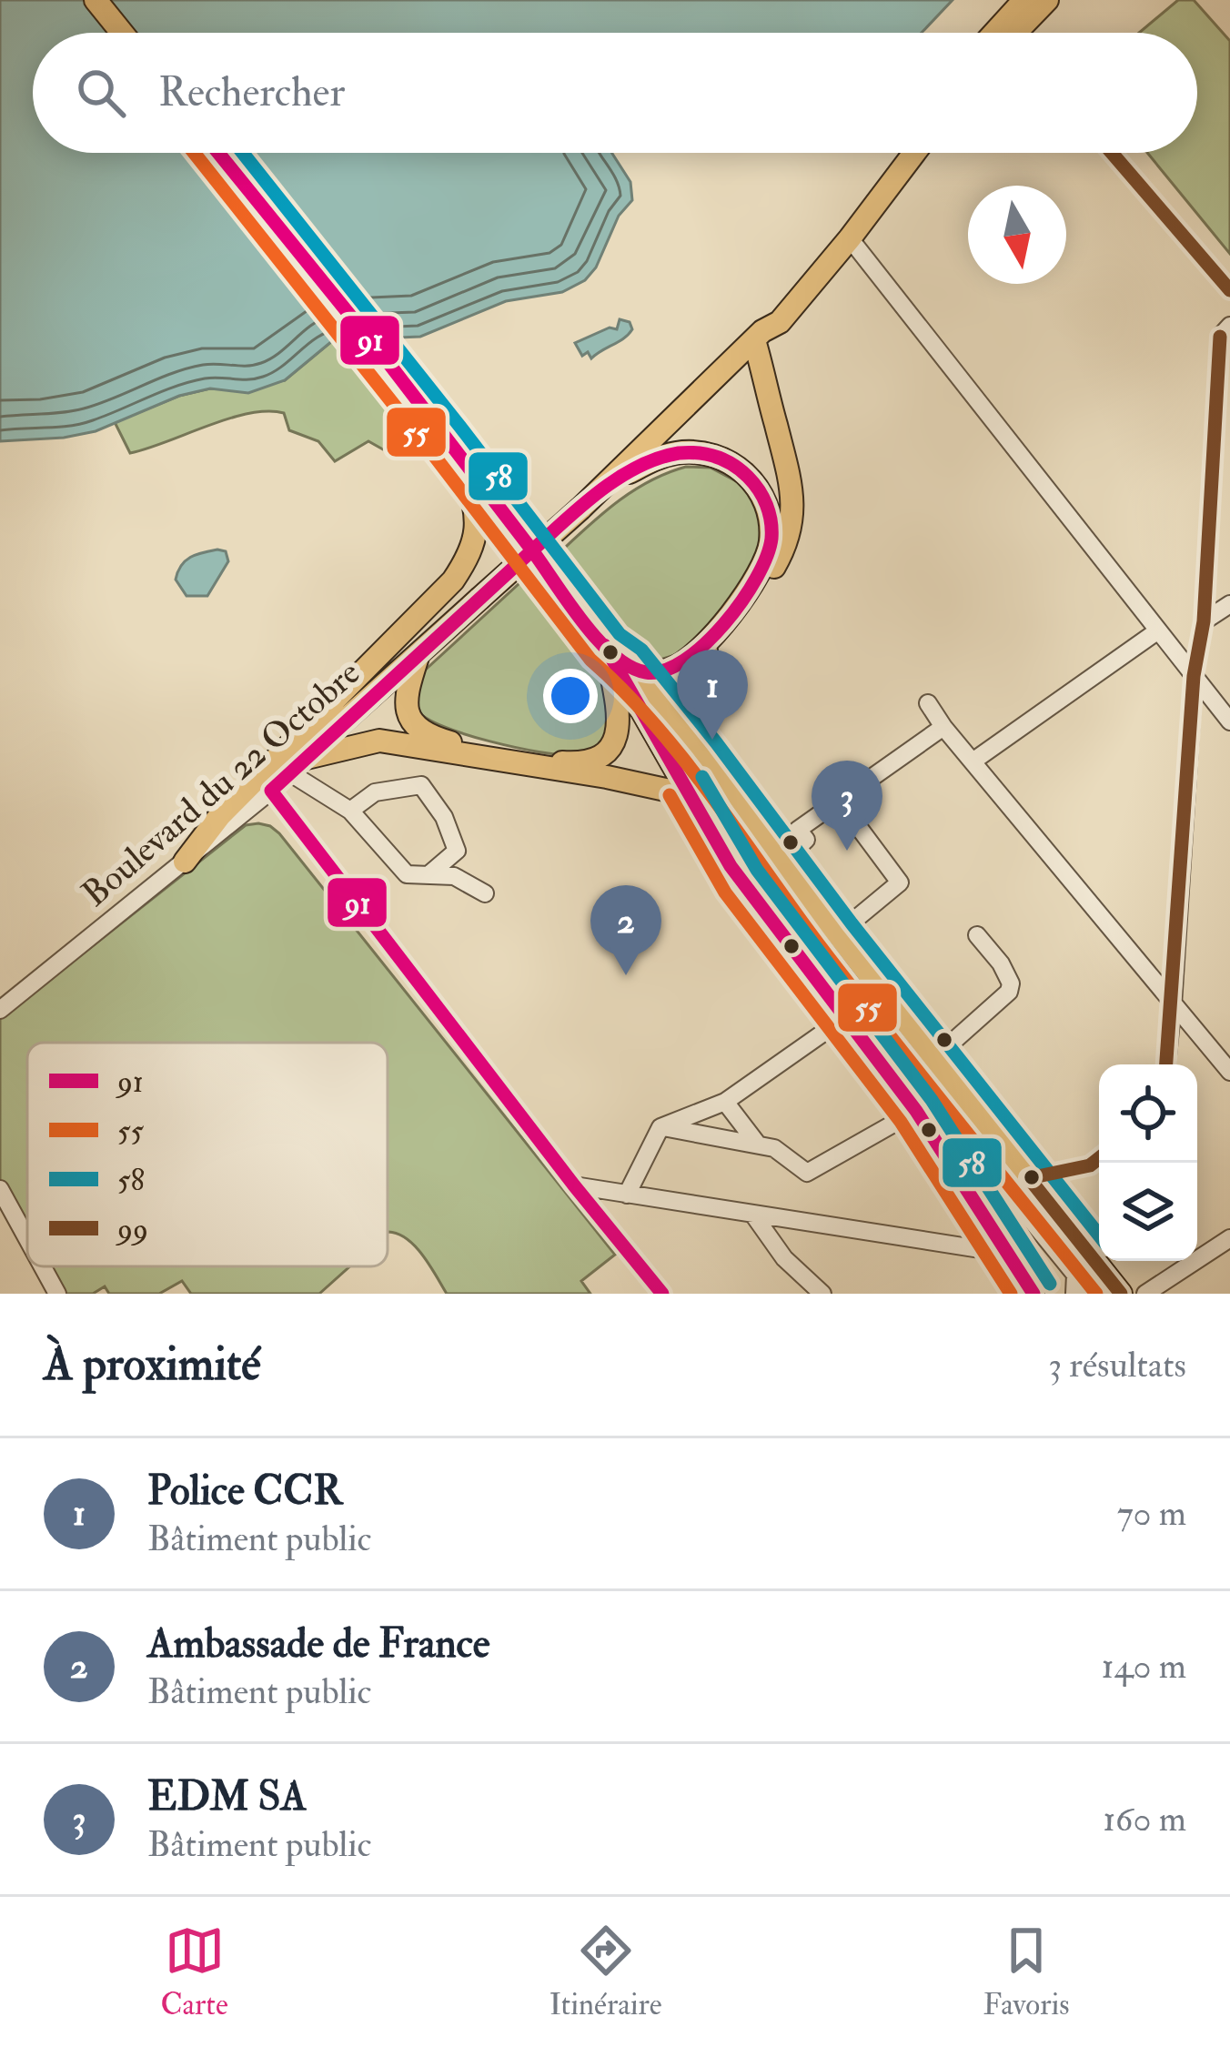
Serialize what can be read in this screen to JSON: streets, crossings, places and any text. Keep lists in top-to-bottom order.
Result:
{
  "streets": {
    "main road": ["Boulevard du 22 Octobre"]
  },
  "lines": [
    "transit line 91",
    "transit line 55",
    "transit line 58",
    "transit line 99"
  ],
  "legend": [
    "91",
    "55",
    "58",
    "99"
  ],
  "north": "bottom",
  "page": {
    "search": "Rechercher",
    "pins": ["1", "3", "2"],
    "heading": ["À proximité", "3 résultats"],
    "list": [
      {
        "mark": "1",
        "name": "Police CCR",
        "note": "Bâtiment public",
        "value": "70 m"
      },
      {
        "mark": "2",
        "name": "Ambassade de France",
        "note": "Bâtiment public",
        "value": "140 m"
      },
      {
        "mark": "3",
        "name": "EDM SA",
        "note": "Bâtiment public",
        "value": "160 m"
      }
    ],
    "nav": ["Carte", "Itinéraire", "Favoris"]
  }
}
